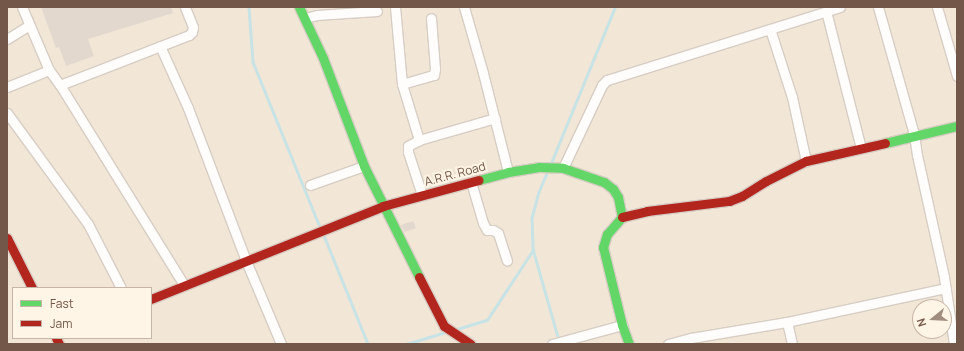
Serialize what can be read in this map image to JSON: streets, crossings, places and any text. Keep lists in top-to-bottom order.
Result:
{
  "streets": {
    "street": ["A.R.R. Road"]
  },
  "legend": ["Fast", "Jam"],
  "north": "left"
}
